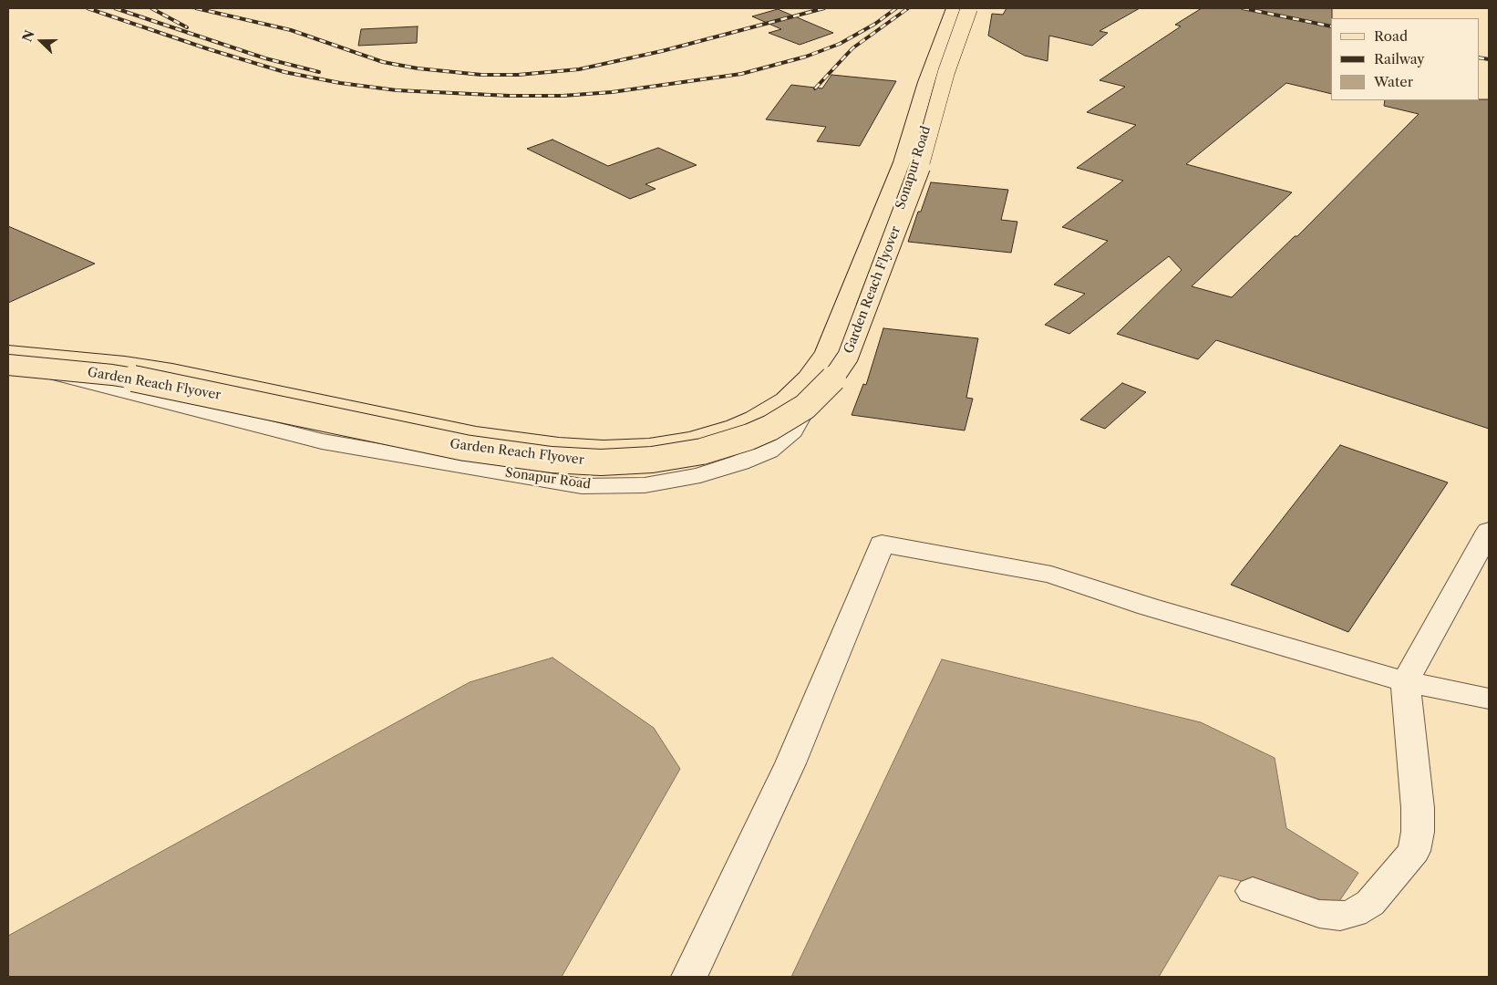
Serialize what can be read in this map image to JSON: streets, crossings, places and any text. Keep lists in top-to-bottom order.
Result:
{
  "streets": {
    "main road": ["Garden Reach Flyover"],
    "street": ["Sonapur Road"]
  },
  "crossings": [
    ["Sonapur Road", "Garden Reach Flyover"]
  ],
  "legend": ["Road", "Railway", "Water"],
  "north": "left"
}
